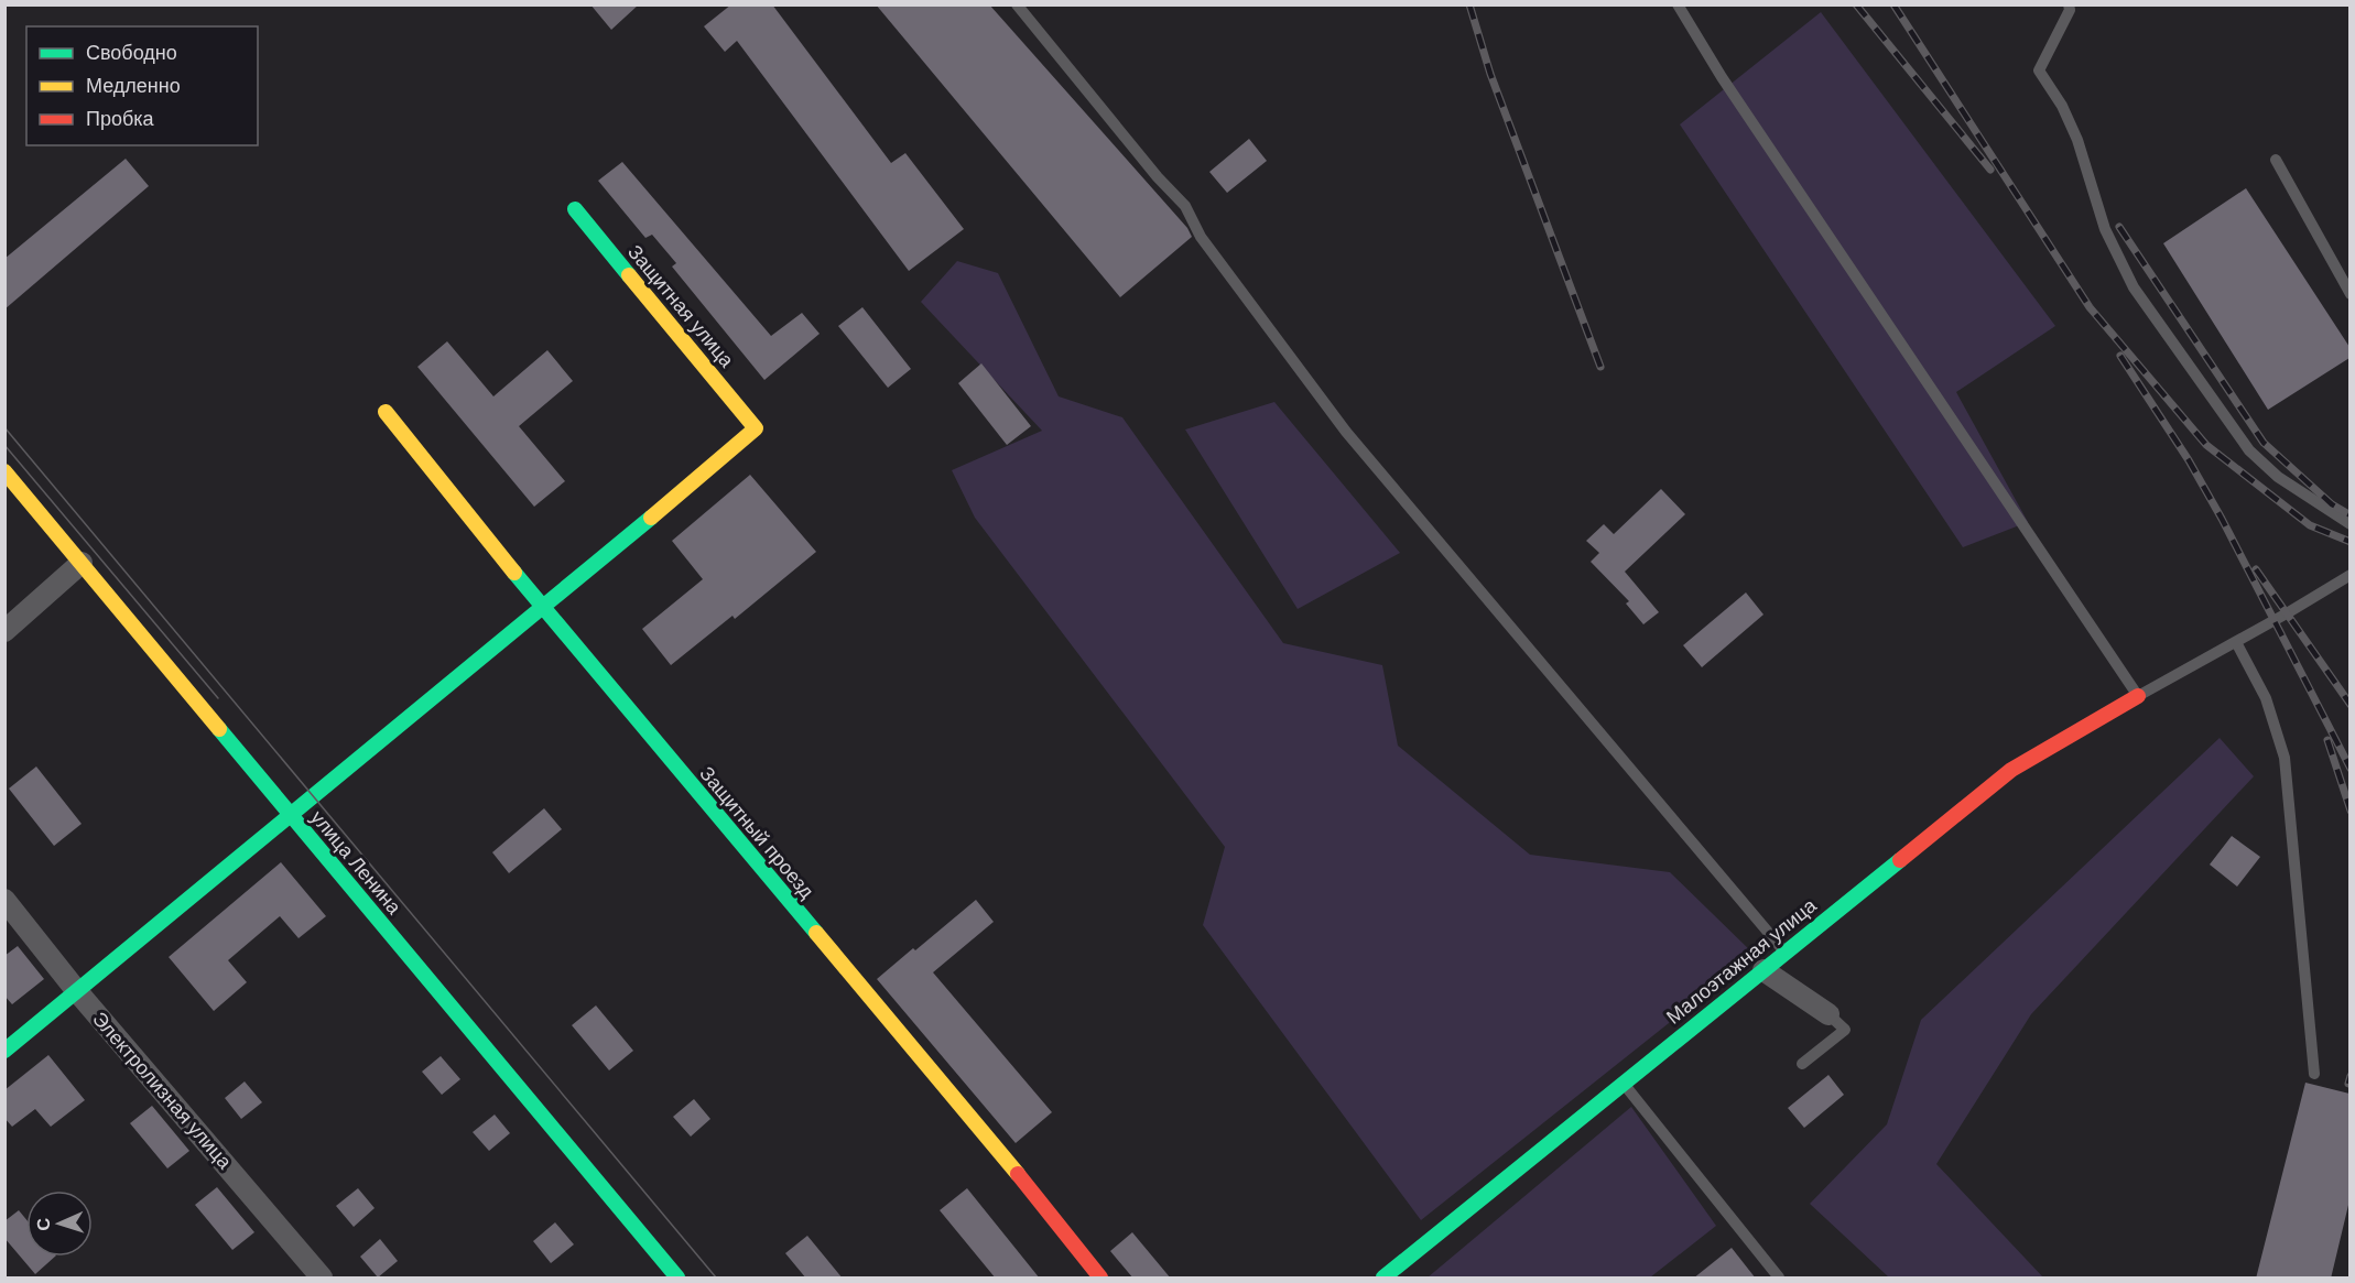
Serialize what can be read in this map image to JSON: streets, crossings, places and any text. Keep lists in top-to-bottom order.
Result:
{
  "streets": {
    "street": [
      "Защитная улица",
      "Защитный проезд",
      "улица Ленина",
      "Малоэтажная улица",
      "Электролизная улица"
    ]
  },
  "crossings": [
    ["Защитная улица", "Защитный проезд"]
  ],
  "legend": ["Свободно", "Медленно", "Пробка"],
  "north": "left"
}
